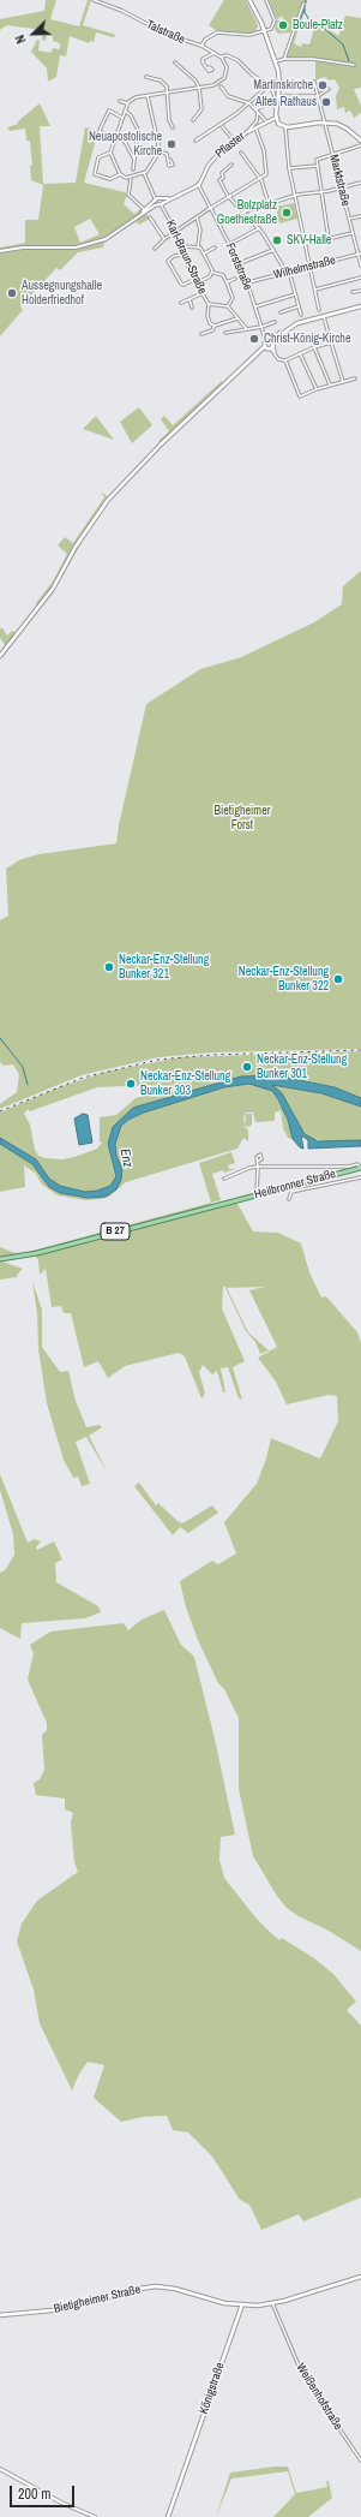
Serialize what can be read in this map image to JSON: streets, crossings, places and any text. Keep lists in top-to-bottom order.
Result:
{
  "streets": {
    "main road": [
      "Heilbronner Straße",
      "B 27",
      "Bietigheimer Straße",
      "Königstraße"
    ],
    "street": [
      "Talstraße",
      "Pflaster",
      "Marktstraße",
      "Karl-Braun-Straße",
      "Forststraße",
      "Wilhelmstraße",
      "Weißenhofstraße"
    ]
  },
  "crossings": [
    ["Pflaster", "Forststraße"],
    ["Marktstraße", "Wilhelmstraße"],
    ["Forststraße", "Wilhelmstraße"],
    ["Bietigheimer Straße", "Königstraße"],
    ["Bietigheimer Straße", "Weißenhofstraße"]
  ],
  "water": ["Enz"],
  "parks": ["Bietigheimer Forst"],
  "places": [
    "Boule-Platz",
    "Martinskirche",
    "Altes Rathaus",
    "Neuapostolische Kirche",
    "Bolzplatz Goethestraße",
    "SKV-Halle",
    "Aussegnungshalle Holderfriedhof",
    "Christ-König-Kirche",
    "Neckar-Enz-Stellung Bunker 321",
    "Neckar-Enz-Stellung Bunker 322",
    "Neckar-Enz-Stellung Bunker 301",
    "Neckar-Enz-Stellung Bunker 303"
  ],
  "scale_bar": "200 m",
  "north": "bottom left"
}
